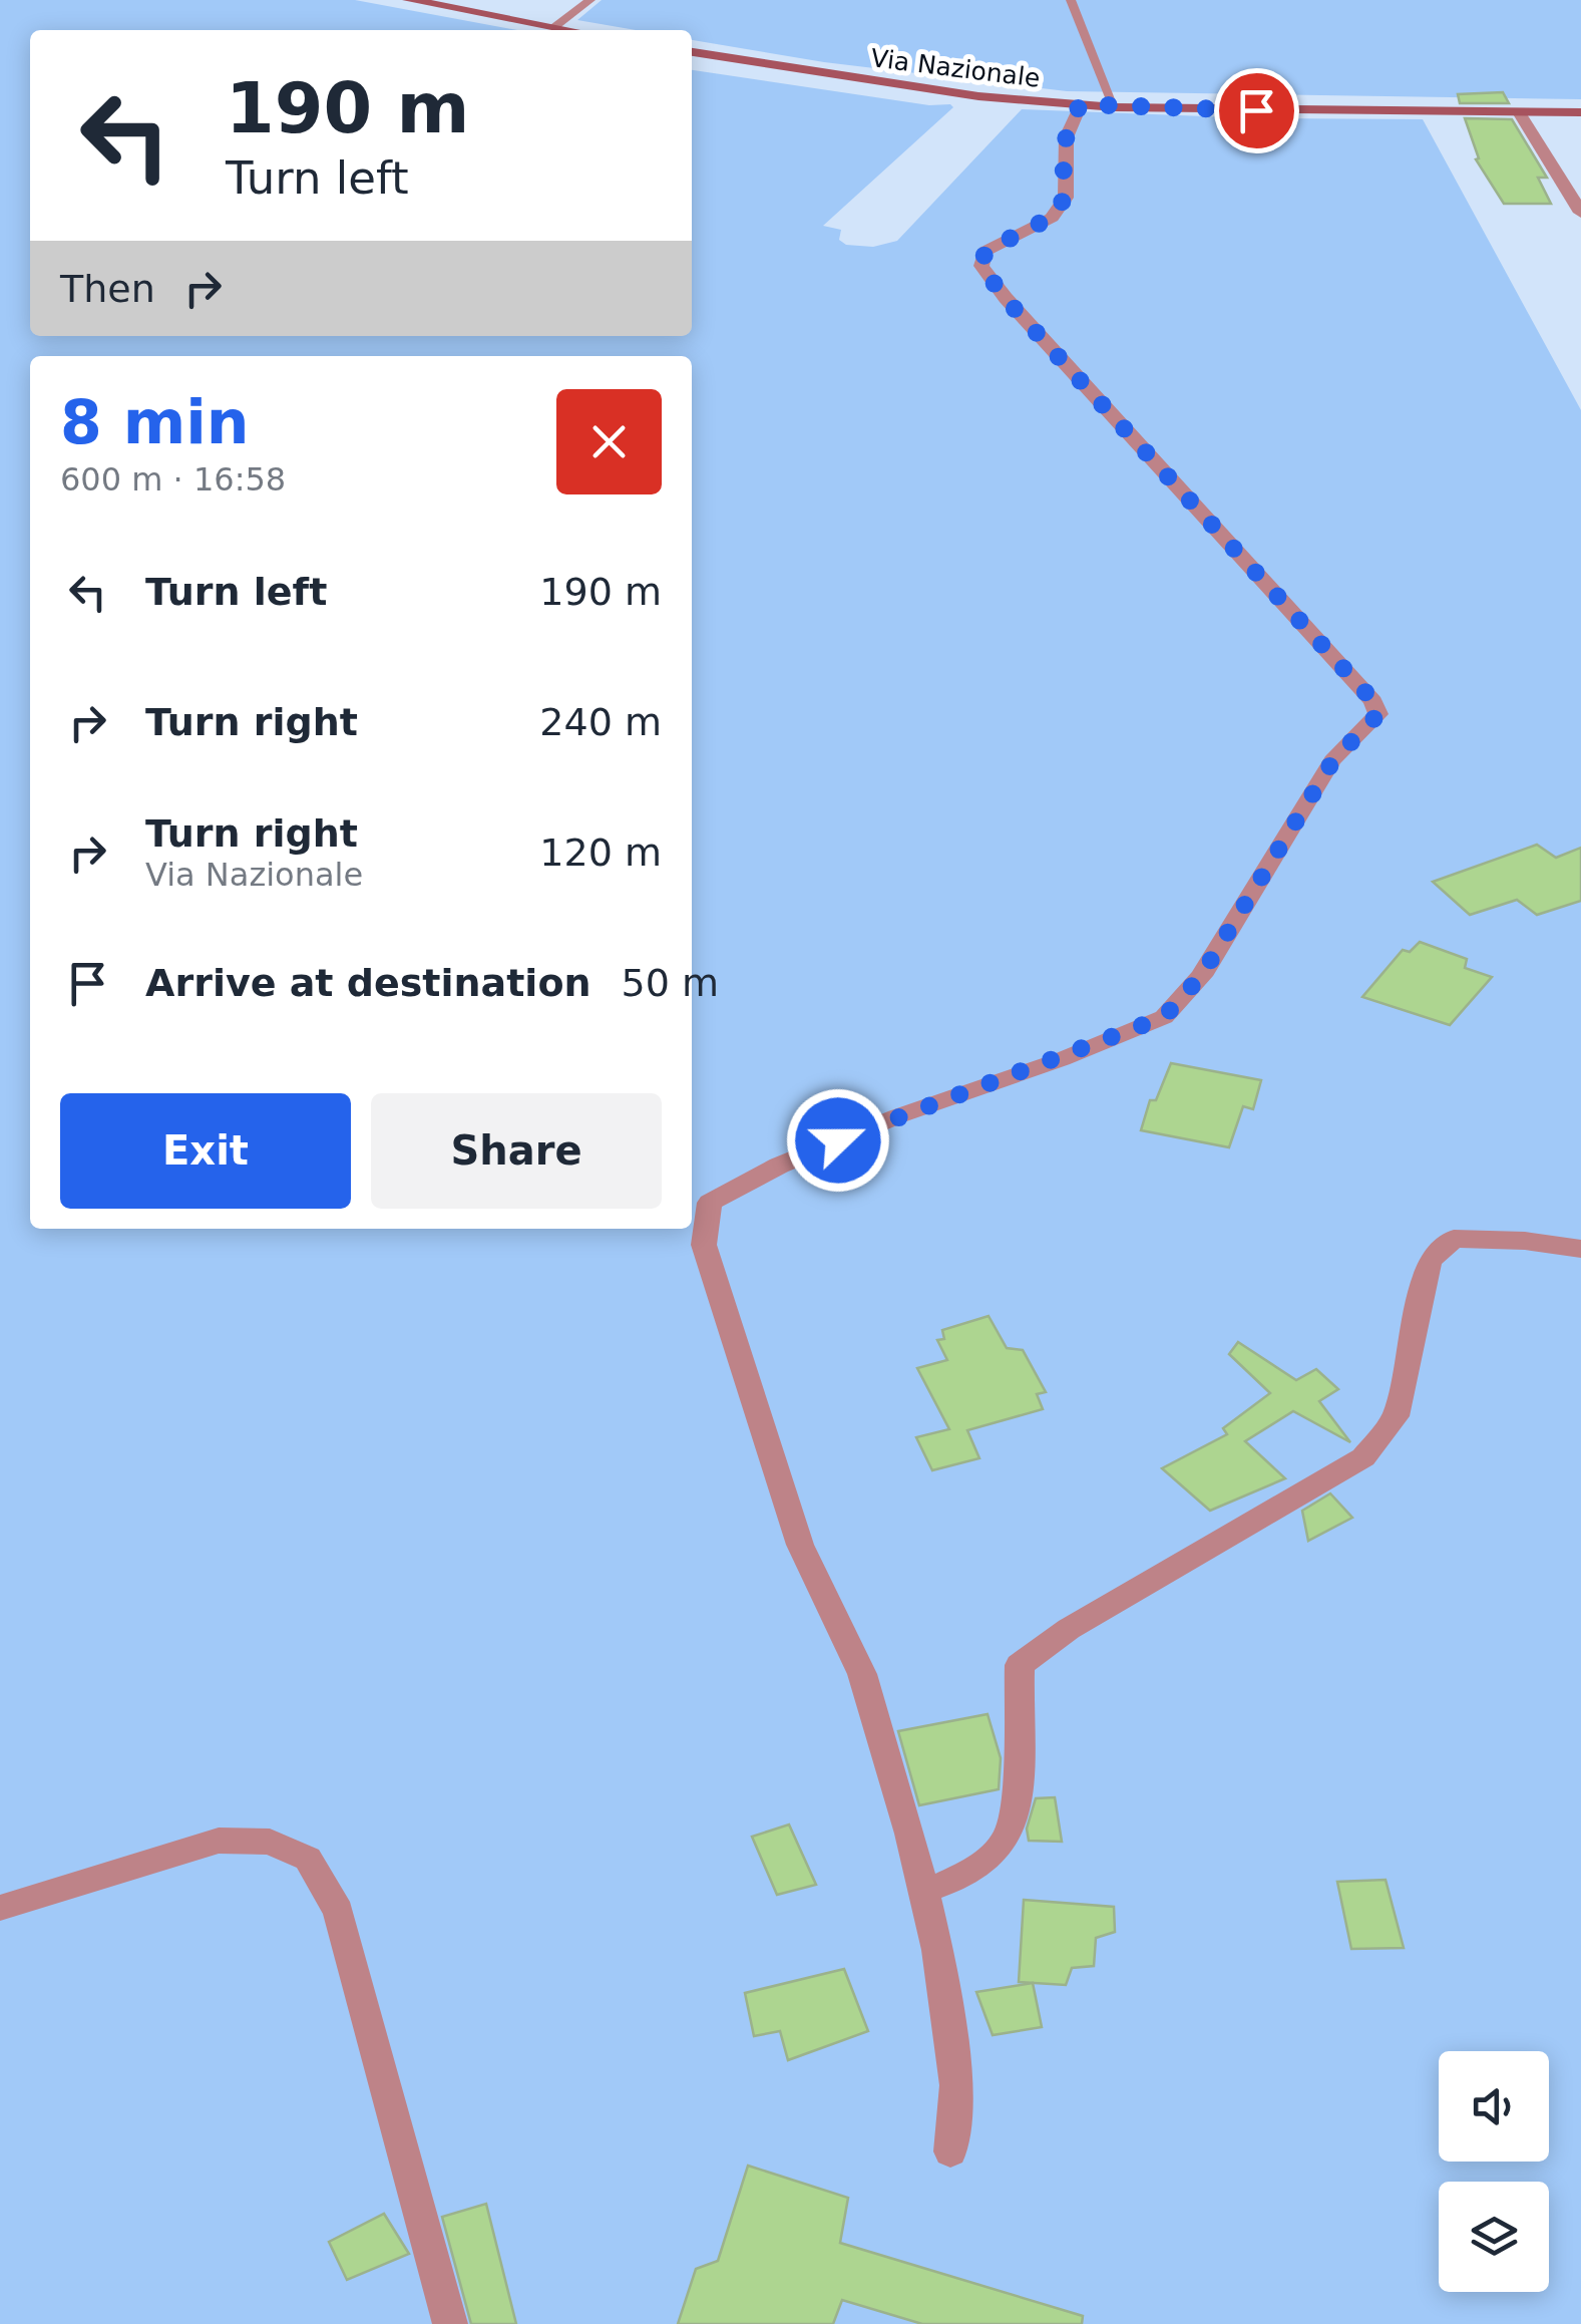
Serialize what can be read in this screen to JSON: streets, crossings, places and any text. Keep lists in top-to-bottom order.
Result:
{
  "streets": {
    "main road": ["Via Nazionale"]
  },
  "page": {
    "turn": ["190 m", "Turn left"],
    "then": "Then",
    "heading": ["8 min", "600 m · 16:58"],
    "list": [
      {
        "name": "Turn left",
        "value": "190 m"
      },
      {
        "name": "Turn right",
        "value": "240 m"
      },
      {
        "name": "Turn right",
        "note": "Via Nazionale",
        "value": "120 m"
      },
      {
        "name": "Arrive at destination",
        "value": "50 m"
      }
    ],
    "buttons": ["Exit", "Share"]
  }
}
